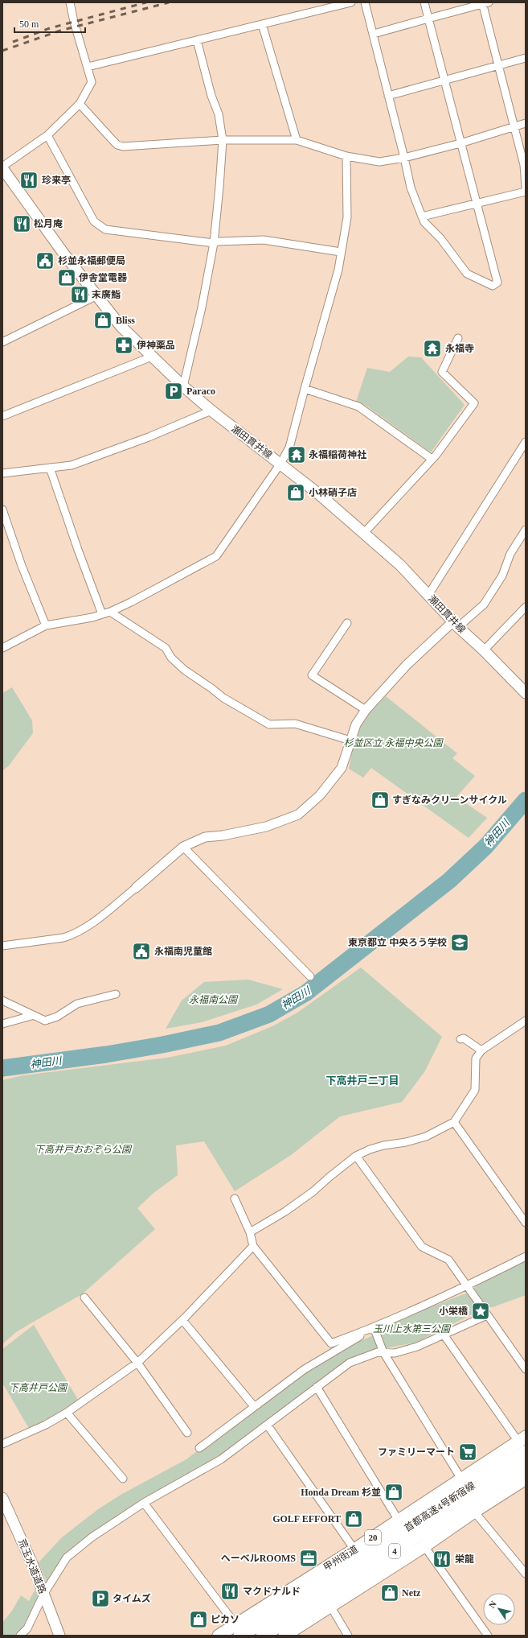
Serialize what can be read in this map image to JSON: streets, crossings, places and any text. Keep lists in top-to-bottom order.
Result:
{
  "streets": {
    "highway": [
      "首都高速4号新宿線",
      "20",
      "4",
      "甲州街道"
    ],
    "main road": ["瀬田貫井線", "荒玉水道道路"]
  },
  "crossings": [
    ["首都高速4号新宿線", "甲州街道"]
  ],
  "districts": ["下高井戸二丁目"],
  "water": ["神田川"],
  "parks": [
    "杉並区立 永福中央公園",
    "永福南公園",
    "下高井戸おおぞら公園",
    "玉川上水第三公園",
    "下高井戸公園"
  ],
  "places": {
    "restaurant": [
      "珍来亭",
      "松月庵",
      "末廣鮨",
      "栄龍",
      "マクドナルド"
    ],
    "public building": ["杉並永福郵便局", "永福南児童館"],
    "shop": [
      "伊舎堂電器",
      "Bliss",
      "小林硝子店",
      "すぎなみクリーンサイクル",
      "Honda Dream 杉並",
      "GOLF EFFORT",
      "Netz",
      "ピカソ"
    ],
    "pharmacy": ["伊神薬品"],
    "temple": ["永福寺", "永福稲荷神社"],
    "parking": ["Paraco", "タイムズ"],
    "school or university": ["東京都立 中央ろう学校"],
    "place": ["小栄橋"],
    "supermarket": ["ファミリーマート"],
    "office": ["へーベルROOMS"]
  },
  "scale_bar": "50 m",
  "north": "top left"
}
